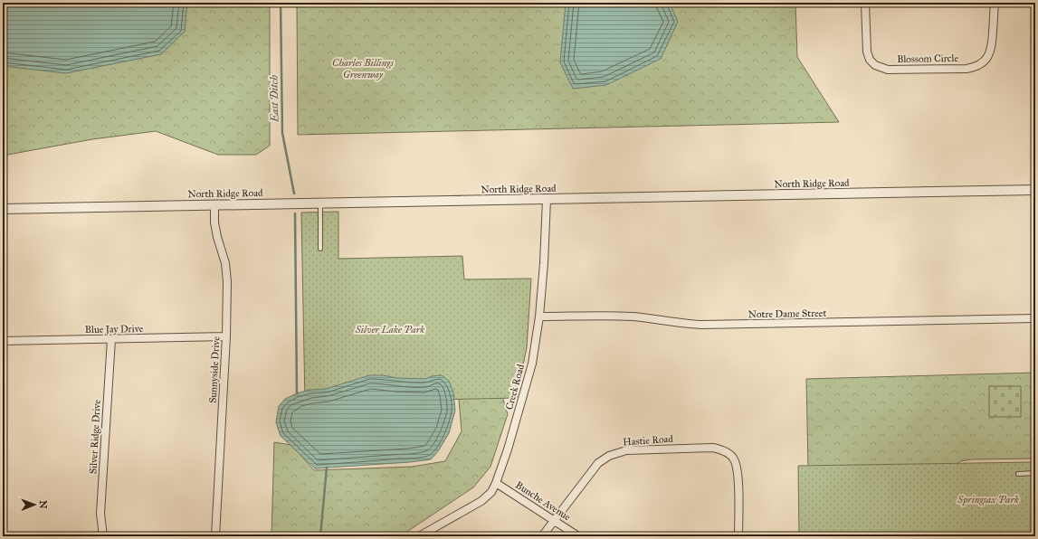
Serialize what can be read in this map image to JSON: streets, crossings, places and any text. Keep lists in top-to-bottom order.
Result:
{
  "streets": {
    "street": [
      "Blossom Circle",
      "North Ridge Road",
      "Notre Dame Street",
      "Blue Jay Drive",
      "Sunnyside Drive",
      "Creek Road",
      "Silver Ridge Drive",
      "Hastie Road",
      "Bunche Avenue"
    ]
  },
  "crossings": [
    ["North Ridge Road", "Sunnyside Drive"],
    ["North Ridge Road", "Creek Road"],
    ["Notre Dame Street", "Creek Road"],
    ["Blue Jay Drive", "Sunnyside Drive"],
    ["Blue Jay Drive", "Silver Ridge Drive"],
    ["Creek Road", "Bunche Avenue"],
    ["Hastie Road", "Bunche Avenue"]
  ],
  "water": ["East Ditch"],
  "parks": ["Charles Billings Greenway", "Silver Lake Park", "Springsax Park"],
  "north": "right"
}
